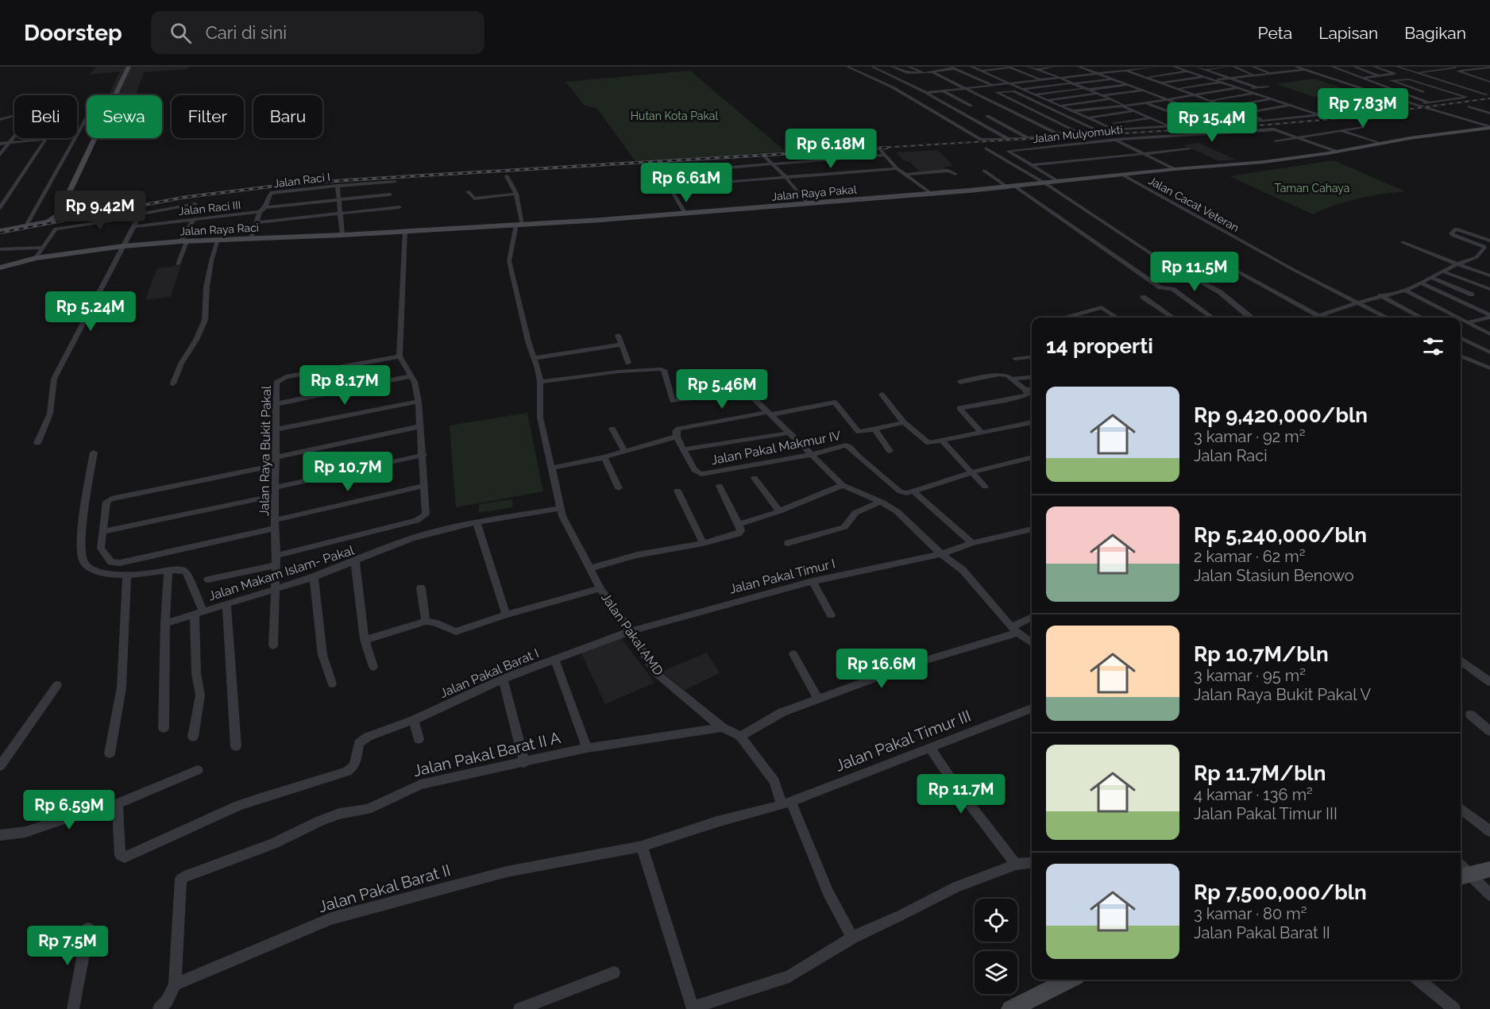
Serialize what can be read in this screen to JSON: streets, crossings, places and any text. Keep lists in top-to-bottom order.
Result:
{
  "streets": {
    "main road": ["Jalan Raya Pakal", "Jalan Raya Raci"],
    "street": [
      "Jalan Mulyomukti",
      "Jalan Raci I",
      "Jalan Cacat Veteran",
      "Jalan Raci III",
      "Jalan Pakal Makmur IV",
      "Jalan Raya Bukit Pakal",
      "Jalan Makam Islam- Pakal",
      "Jalan Pakal Timur I",
      "Jalan Pakal AMD",
      "Jalan Pakal Barat I",
      "Jalan Pakal Timur III",
      "Jalan Pakal Barat II A",
      "Jalan Pakal Barat II"
    ]
  },
  "crossings": [
    ["Jalan Mulyomukti", "Jalan Raya Pakal"],
    ["Jalan Raci I", "Jalan Raci III"],
    ["Jalan Raci I", "Jalan Raya Raci"],
    ["Jalan Raya Pakal", "Jalan Cacat Veteran"],
    ["Jalan Raya Pakal", "Jalan Raya Raci"],
    ["Jalan Raya Pakal", "Jalan Pakal AMD"],
    ["Jalan Raya Bukit Pakal", "Jalan Makam Islam- Pakal"],
    ["Jalan Makam Islam- Pakal", "Jalan Pakal AMD"],
    ["Jalan Pakal Timur I", "Jalan Pakal AMD"],
    ["Jalan Pakal Timur I", "Jalan Pakal Barat I"],
    ["Jalan Pakal AMD", "Jalan Pakal Barat I"],
    ["Jalan Pakal AMD", "Jalan Pakal Timur III"],
    ["Jalan Pakal AMD", "Jalan Pakal Barat II A"],
    ["Jalan Pakal Barat II A", "Jalan Pakal Barat II"]
  ],
  "parks": ["Hutan Kota Pakal", "Taman Cahaya"],
  "page": {
    "header": "Doorstep",
    "search": "Cari di sini",
    "nav": ["Peta", "Lapisan", "Bagikan"],
    "price": [
      "Rp 7.83M",
      "Rp 15.4M",
      "Rp 6.18M",
      "Rp 6.61M",
      "Rp 9.42M",
      "Rp 11.5M",
      "Rp 5.24M",
      "Rp 8.17M",
      "Rp 5.46M",
      "Rp 10.7M",
      "Rp 16.6M",
      "Rp 11.7M",
      "Rp 6.59M",
      "Rp 7.5M"
    ],
    "chip": [
      "Beli",
      "Sewa",
      "Filter",
      "Baru"
    ],
    "heading": "14 properti",
    "list": [
      {
        "name": "Rp 9,420,000/bln",
        "note": "3 kamar · 92 m² · Jalan Raci"
      },
      {
        "name": "Rp 5,240,000/bln",
        "note": "2 kamar · 62 m² · Jalan Stasiun Benowo"
      },
      {
        "name": "Rp 10.7M/bln",
        "note": "3 kamar · 95 m² · Jalan Raya Bukit Pakal V"
      },
      {
        "name": "Rp 11.7M/bln",
        "note": "4 kamar · 136 m² · Jalan Pakal Timur III"
      },
      {
        "name": "Rp 7,500,000/bln",
        "note": "3 kamar · 80 m² · Jalan Pakal Barat II"
      }
    ]
  }
}
